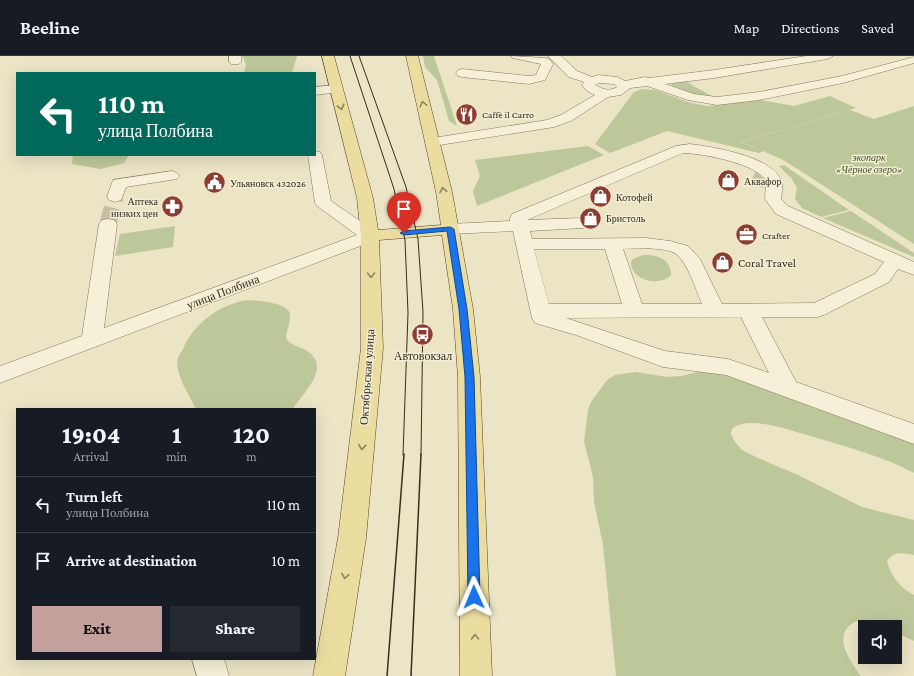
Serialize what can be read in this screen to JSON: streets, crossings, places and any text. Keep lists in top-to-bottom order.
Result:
{
  "streets": {
    "main road": ["улица Полбина", "Октябрьская улица"]
  },
  "crossings": [
    ["улица Полбина", "Октябрьская улица"]
  ],
  "parks": ["экопарк «Чёрное озеро»"],
  "places": {
    "restaurant": ["Caffè il Carro"],
    "shop": [
      "Аквафор",
      "Котофей",
      "Бристоль",
      "Coral Travel"
    ],
    "public building": ["Ульяновск 432026"],
    "pharmacy": ["Аптека низких цен"],
    "office": ["Crafter"],
    "bus stop": ["Автовокзал"]
  },
  "page": {
    "header": "Beeline",
    "nav": ["Map", "Directions", "Saved"],
    "turn": ["110 m", "улица Полбина"],
    "eta": [
      "19:04",
      "Arrival",
      "1",
      "min",
      "120",
      "m"
    ],
    "list": [
      {
        "name": "Turn left",
        "note": "улица Полбина",
        "value": "110 m"
      },
      {
        "name": "Arrive at destination",
        "value": "10 m"
      }
    ],
    "buttons": ["Exit", "Share"]
  }
}
